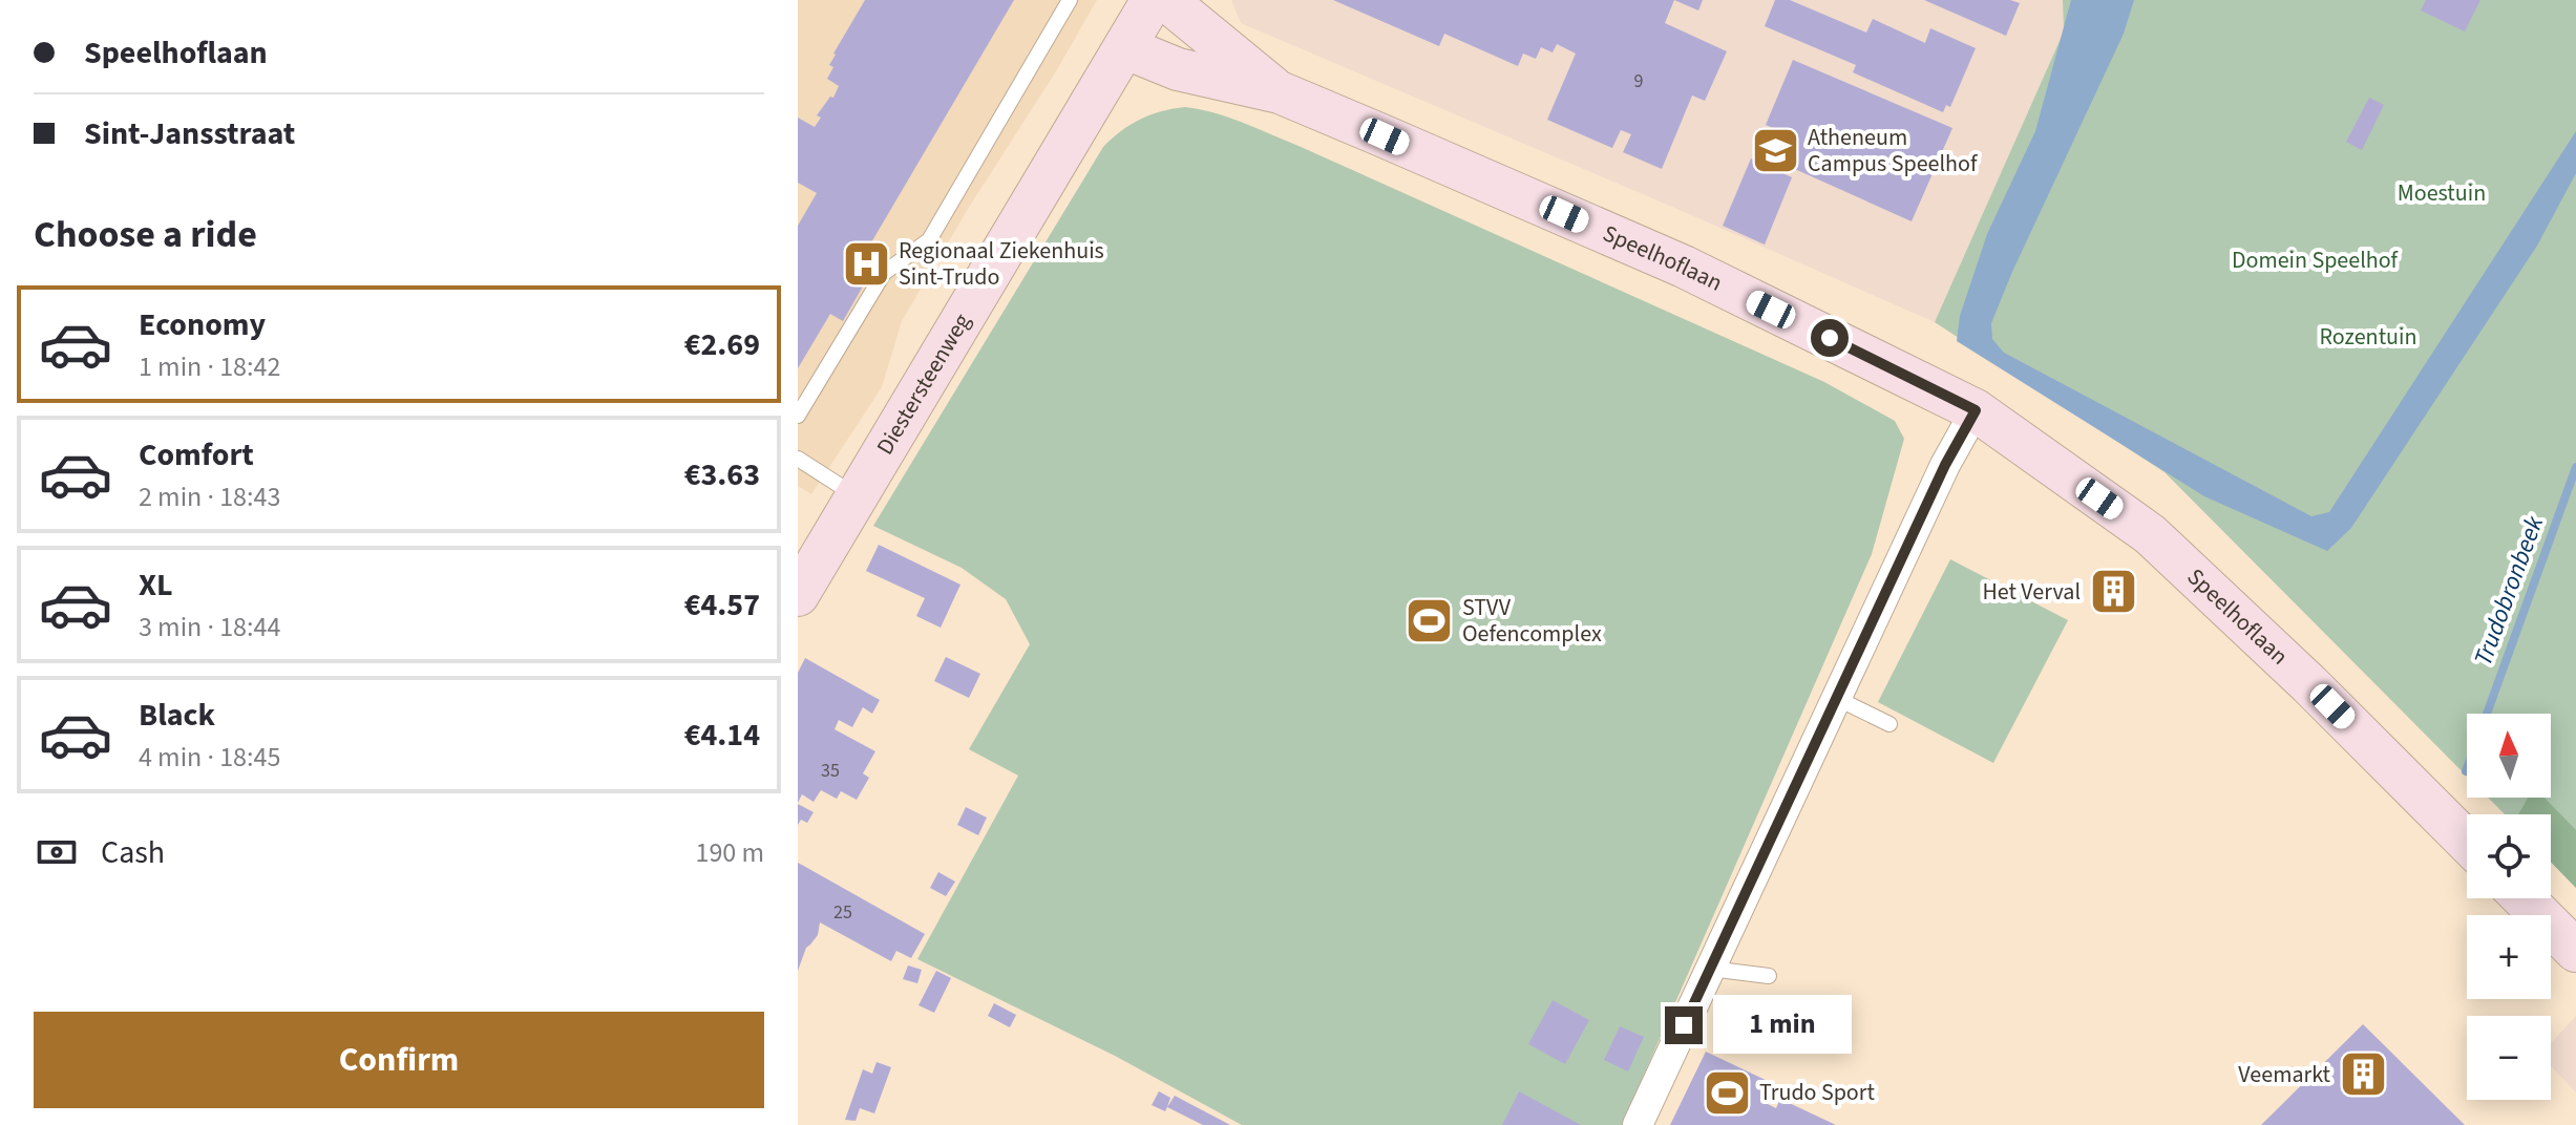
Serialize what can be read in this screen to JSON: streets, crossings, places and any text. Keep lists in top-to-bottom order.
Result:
{
  "streets": {
    "street": ["Speelhoflaan", "Diestersteenweg"]
  },
  "crossings": [
    ["Speelhoflaan", "Diestersteenweg"]
  ],
  "water": ["Trudobronbeek"],
  "parks": ["Moestuin", "Domein Speelhof", "Rozentuin"],
  "places": {
    "school or university": ["Atheneum Campus Speelhof"],
    "hospital": ["Regionaal Ziekenhuis Sint-Trudo"],
    "building": ["Het Verval", "Veemarkt"],
    "sports": ["STVV Oefencomplex", "Trudo Sport"]
  },
  "house_numbers": ["9", "35", "25"],
  "north": "top",
  "page": {
    "banner": ["Speelhoflaan", "Sint-Jansstraat"],
    "heading": "Choose a ride",
    "list": [
      {
        "name": "Economy",
        "note": "1 min · 18:42",
        "value": "€2.69"
      },
      {
        "name": "Comfort",
        "note": "2 min · 18:43",
        "value": "€3.63"
      },
      {
        "name": "XL",
        "note": "3 min · 18:44",
        "value": "€4.57"
      },
      {
        "name": "Black",
        "note": "4 min · 18:45",
        "value": "€4.14"
      }
    ],
    "map_buttons": ["+", "−"],
    "pay": ["Cash", "190 m"],
    "buttons": "Confirm",
    "bubble": "1 min"
  }
}
